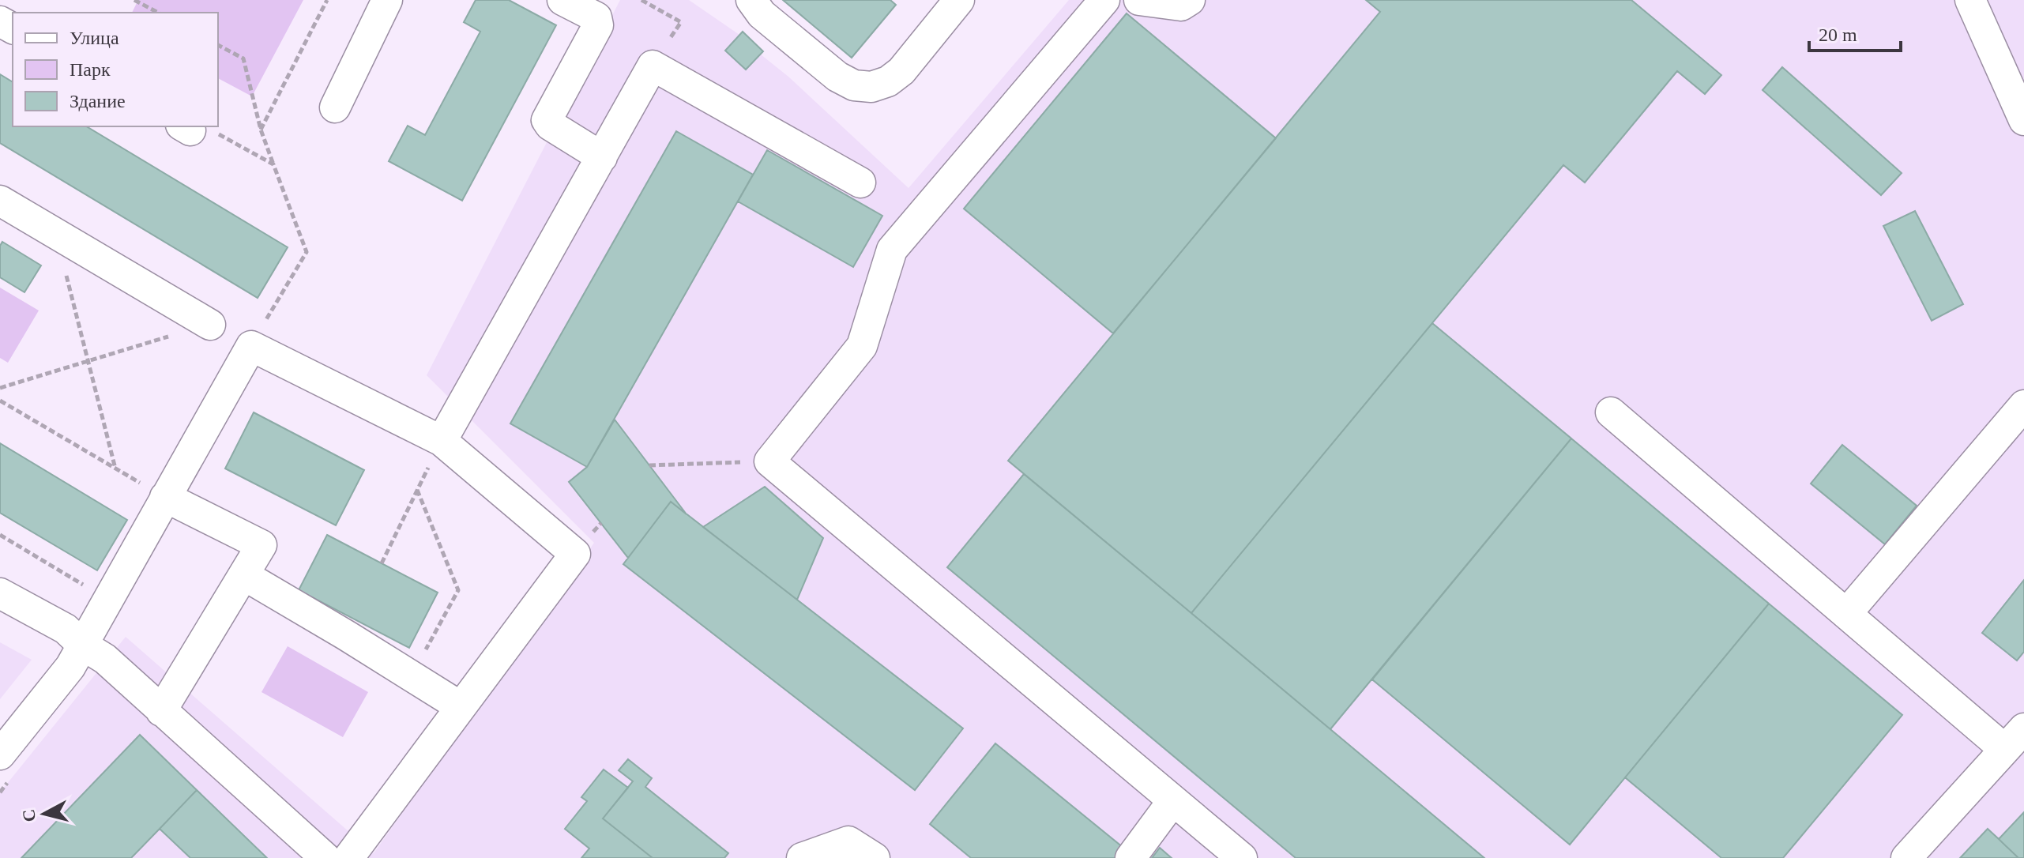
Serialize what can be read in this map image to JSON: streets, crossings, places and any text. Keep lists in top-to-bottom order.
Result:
{
  "legend": ["Улица", "Парк", "Здание"],
  "scale_bar": "20 m",
  "north": "left"
}
